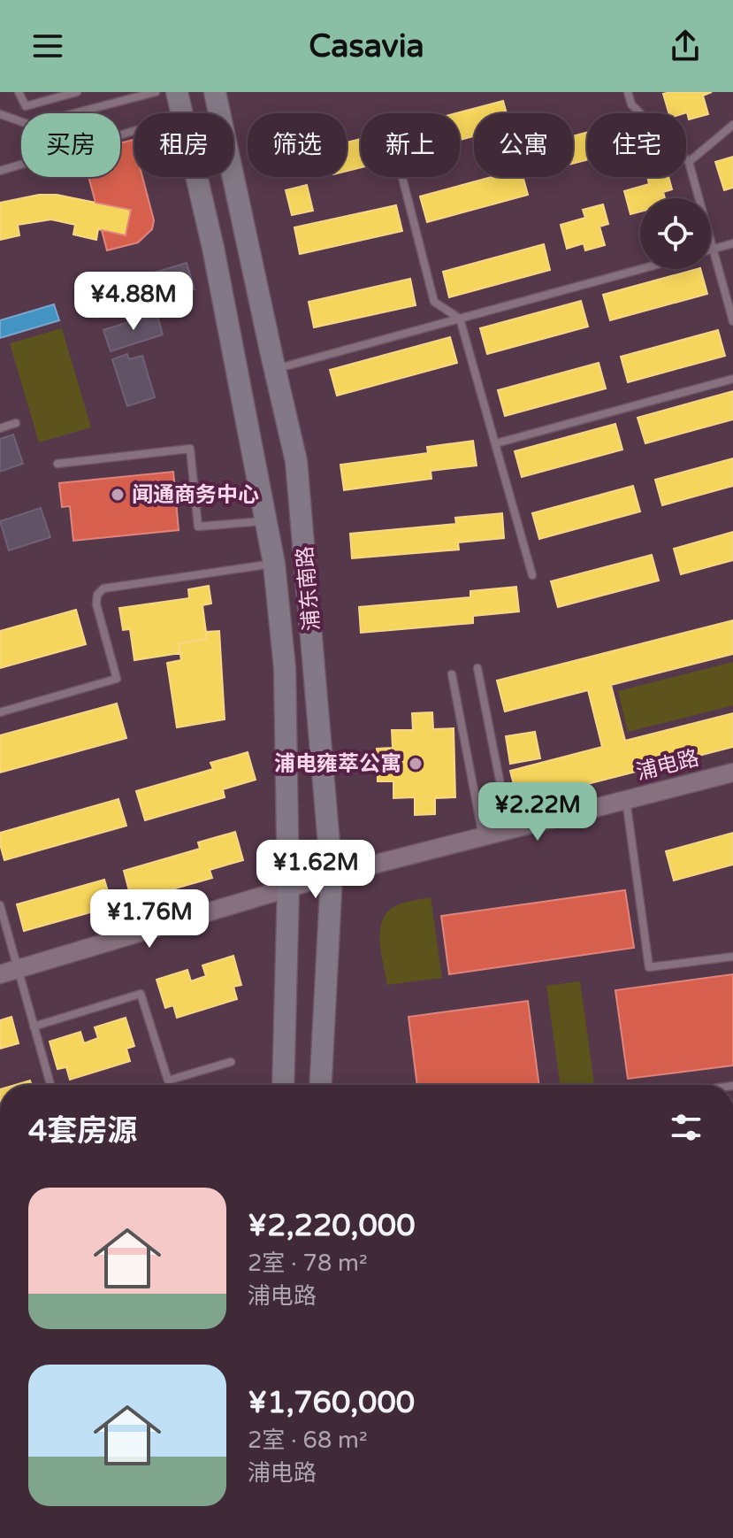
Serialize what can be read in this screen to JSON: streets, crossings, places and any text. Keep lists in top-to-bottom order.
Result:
{
  "streets": {
    "main road": ["浦东南路"],
    "street": ["浦电路"]
  },
  "crossings": [
    ["浦东南路", "浦电路"]
  ],
  "places": ["闻通商务中心", "浦电雍萃公寓"],
  "page": {
    "header": "Casavia",
    "chip": [
      "买房",
      "租房",
      "筛选",
      "新上",
      "公寓",
      "住宅"
    ],
    "price": [
      "¥4.88M",
      "¥2.22M",
      "¥1.62M",
      "¥1.76M"
    ],
    "heading": "4套房源",
    "list": [
      {
        "name": "¥2,220,000",
        "note": "2室 · 78 m² · 浦电路"
      },
      {
        "name": "¥1,760,000",
        "note": "2室 · 68 m² · 浦电路"
      }
    ]
  }
}
